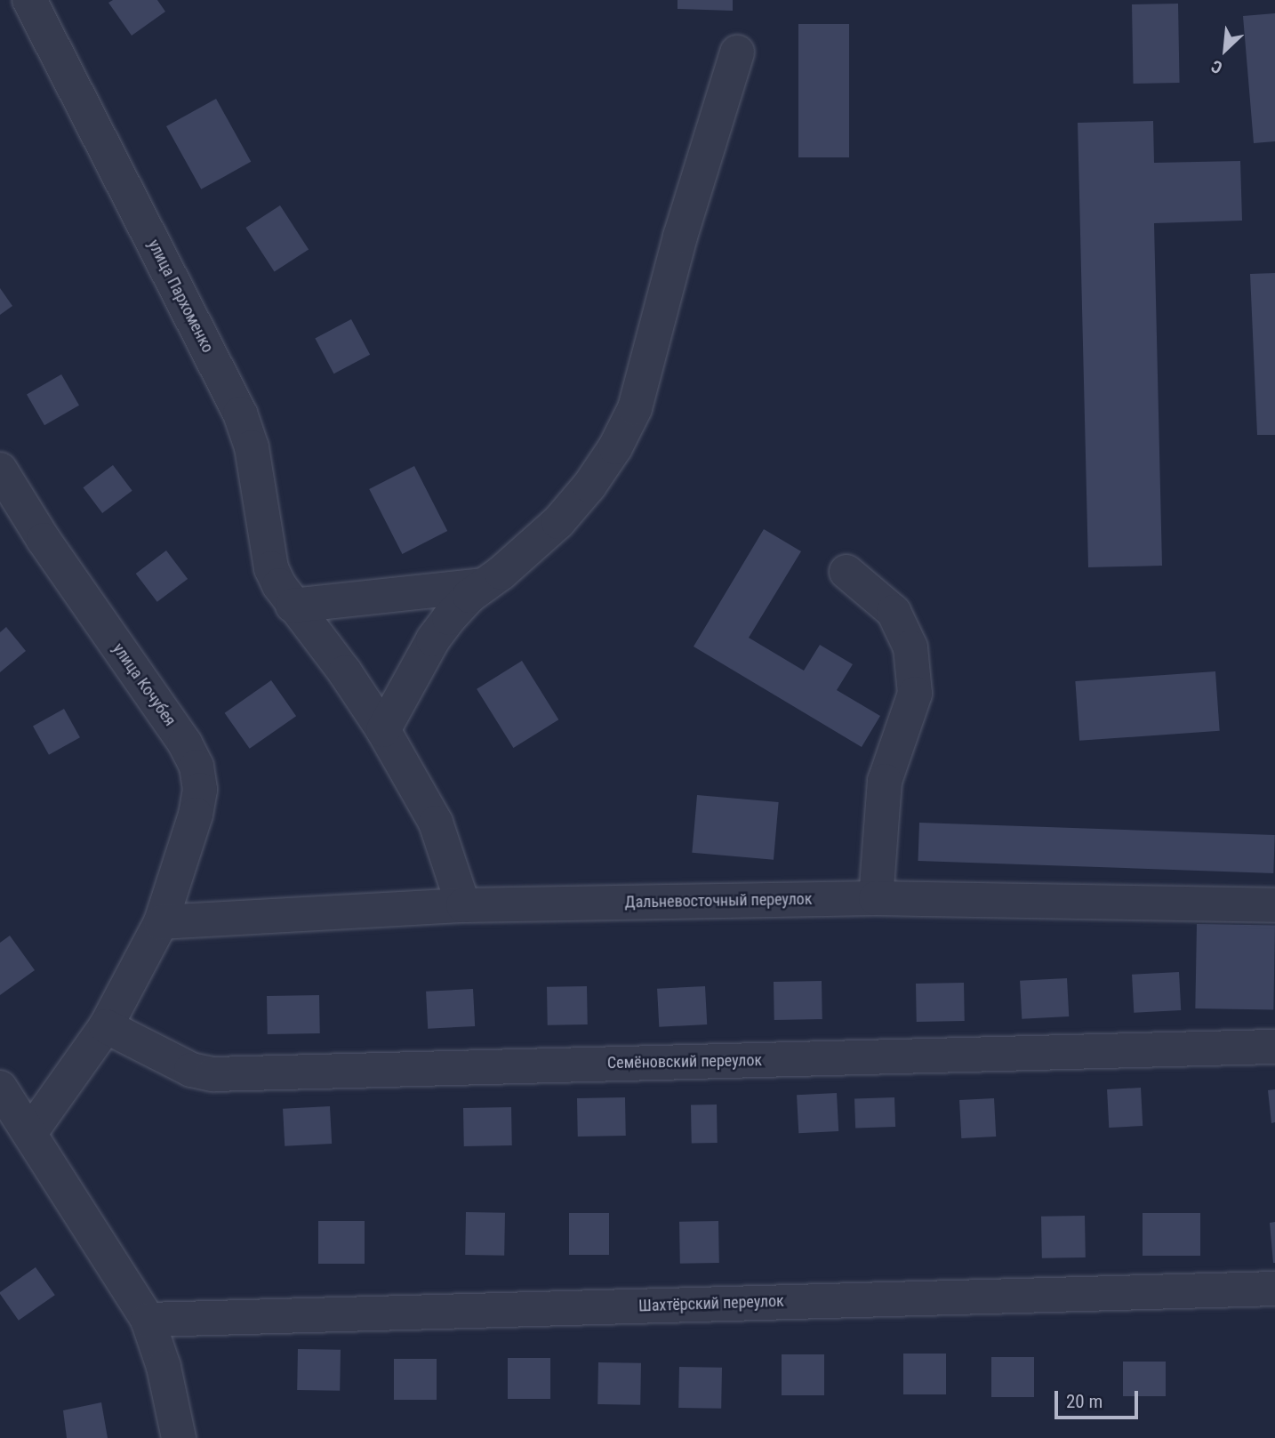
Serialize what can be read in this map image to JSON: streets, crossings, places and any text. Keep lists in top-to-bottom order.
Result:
{
  "streets": {
    "street": [
      "улица Пархоменко",
      "улица Кочубея",
      "Дальневосточный переулок",
      "Семёновский переулок",
      "Шахтёрский переулок"
    ]
  },
  "crossings": [
    ["улица Пархоменко", "Дальневосточный переулок"],
    ["улица Кочубея", "Дальневосточный переулок"],
    ["улица Кочубея", "Семёновский переулок"]
  ],
  "scale_bar": "20 m",
  "north": "bottom left"
}
